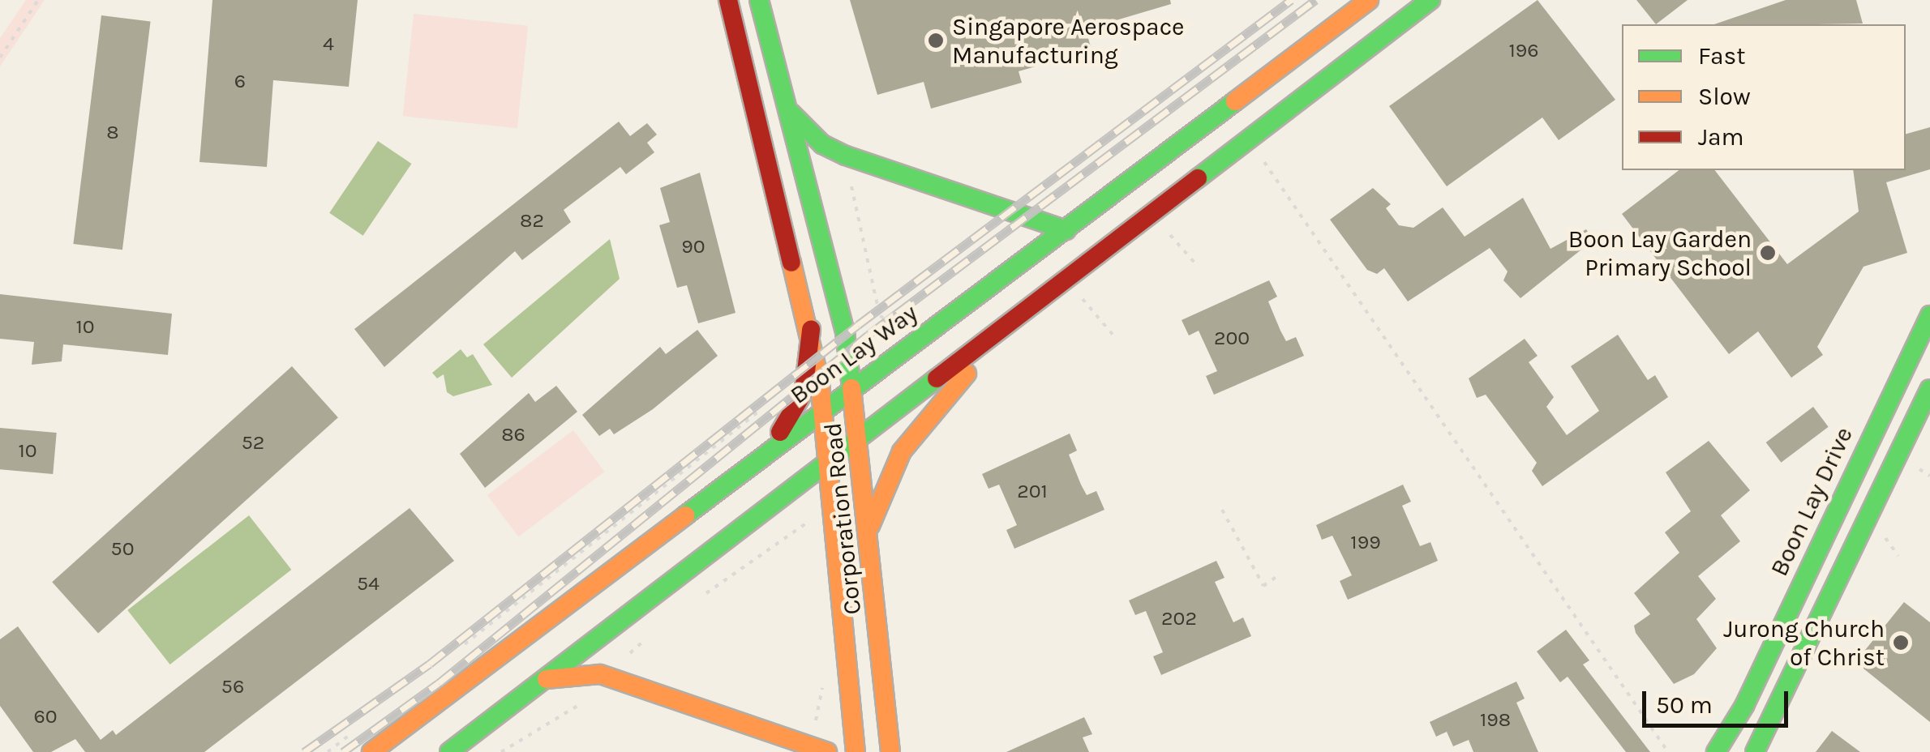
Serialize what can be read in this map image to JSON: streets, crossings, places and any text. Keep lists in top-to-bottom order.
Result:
{
  "streets": {
    "main road": ["Boon Lay Way", "Boon Lay Drive", "Corporation Road"]
  },
  "crossings": [
    ["Boon Lay Way", "Corporation Road"]
  ],
  "places": ["Singapore Aerospace Manufacturing", "Boon Lay Garden Primary School", "Jurong Church of Christ"],
  "house_numbers": [
    "4",
    "196",
    "6",
    "8",
    "82",
    "90",
    "10",
    "200",
    "86",
    "52",
    "10",
    "201",
    "199",
    "50",
    "54",
    "202",
    "56",
    "60",
    "198"
  ],
  "legend": ["Fast", "Slow", "Jam"],
  "scale_bar": "50 m"
}
